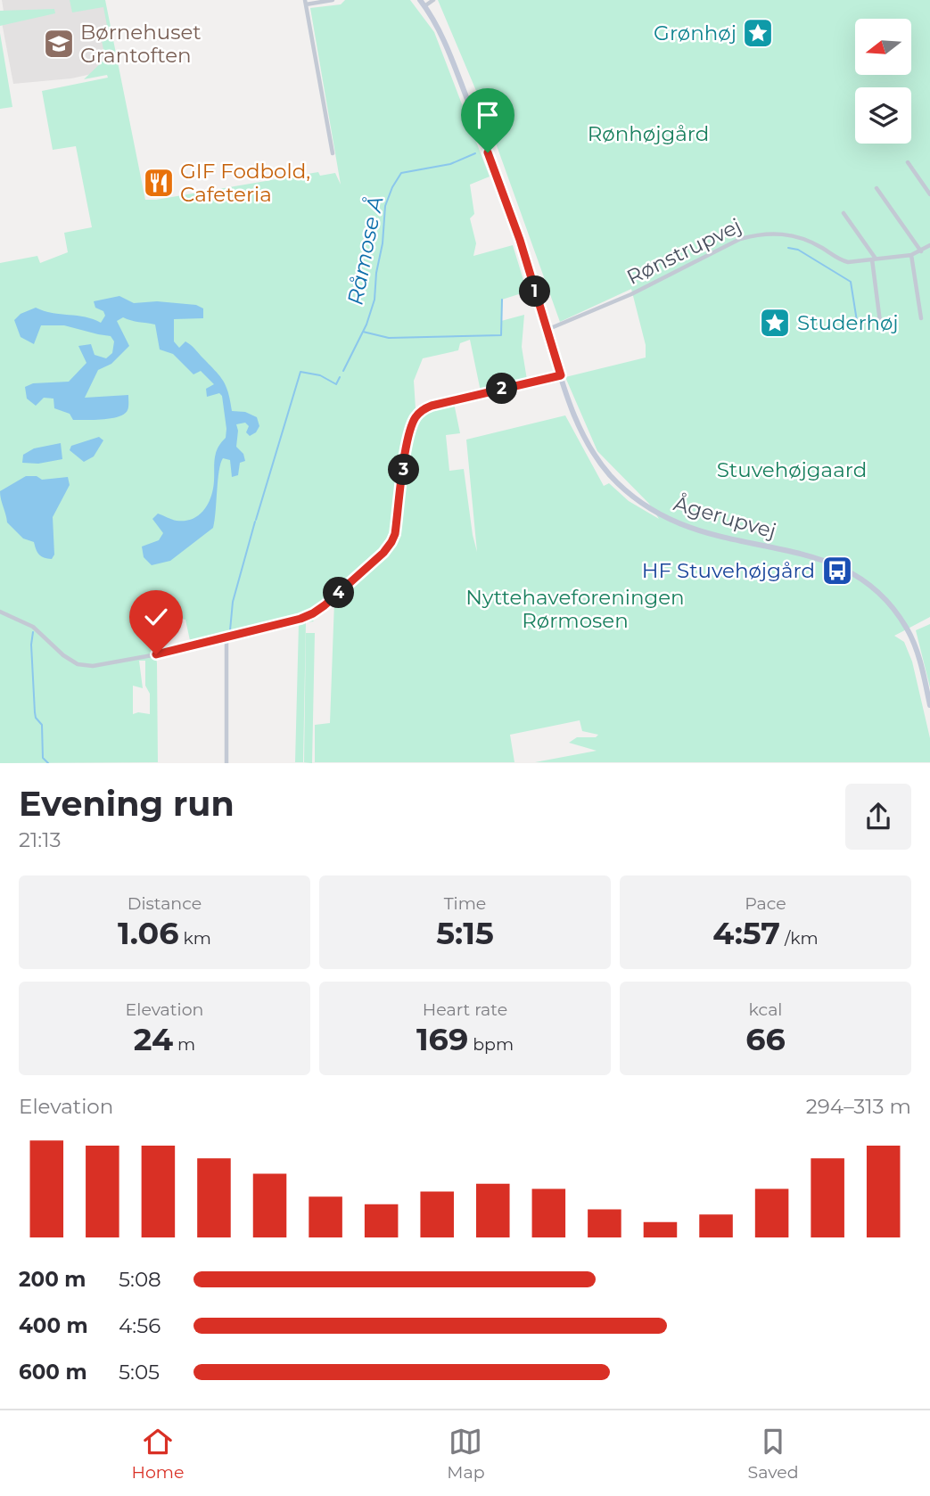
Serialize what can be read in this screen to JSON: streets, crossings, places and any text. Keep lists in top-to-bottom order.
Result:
{
  "streets": {
    "street": ["Rønstrupvej", "Ågerupvej"]
  },
  "crossings": [
    ["Rønstrupvej", "Ågerupvej"]
  ],
  "water": ["Råmose Å"],
  "parks": ["Rønhøjgård", "Stuvehøjgaard", "Nyttehaveforeningen Rørmosen"],
  "places": {
    "place": ["Grønhøj", "Studerhøj"],
    "school or university": ["Børnehuset Grantoften"],
    "restaurant": ["GIF Fodbold, Cafeteria"],
    "bus stop": ["HF Stuvehøjgård"]
  },
  "north": "left",
  "page": {
    "pins": [
      "1",
      "2",
      "3",
      "4"
    ],
    "heading": ["Evening run", "21:13"],
    "stats": [
      ["Distance", "1.06 km"],
      ["Time", "5:15"],
      ["Pace", "4:57 /km"],
      ["Elevation", "24 m"],
      ["Heart rate", "169 bpm"],
      ["kcal", "66"]
    ],
    "chart": ["Elevation", "294–313 m"],
    "list": [
      {
        "name": "200 m",
        "note": "5:08"
      },
      {
        "name": "400 m",
        "note": "4:56"
      },
      {
        "name": "600 m",
        "note": "5:05"
      }
    ],
    "tabs": ["Home", "Map", "Saved"]
  }
}
